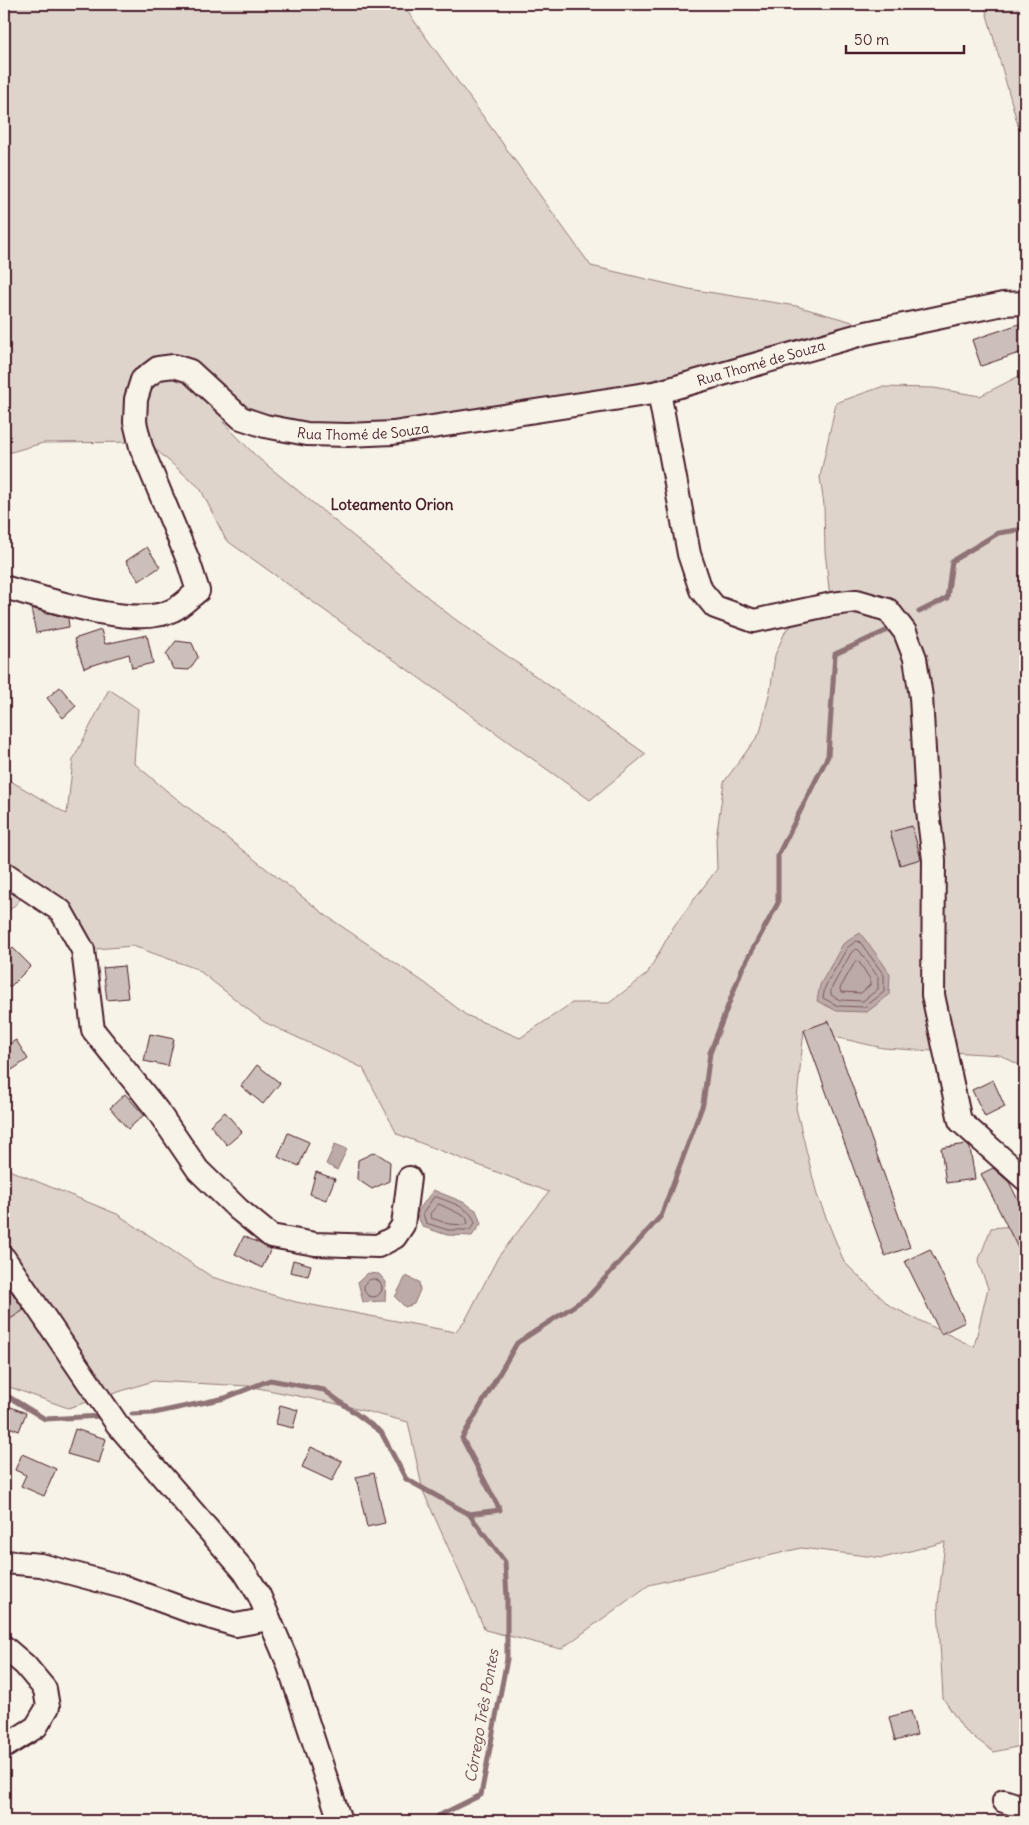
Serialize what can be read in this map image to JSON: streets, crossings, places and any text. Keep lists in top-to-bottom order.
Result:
{
  "streets": {
    "street": ["Rua Thomé de Souza"]
  },
  "districts": ["Loteamento Orion"],
  "water": ["Córrego Três Pontes"],
  "scale_bar": "50 m"
}
